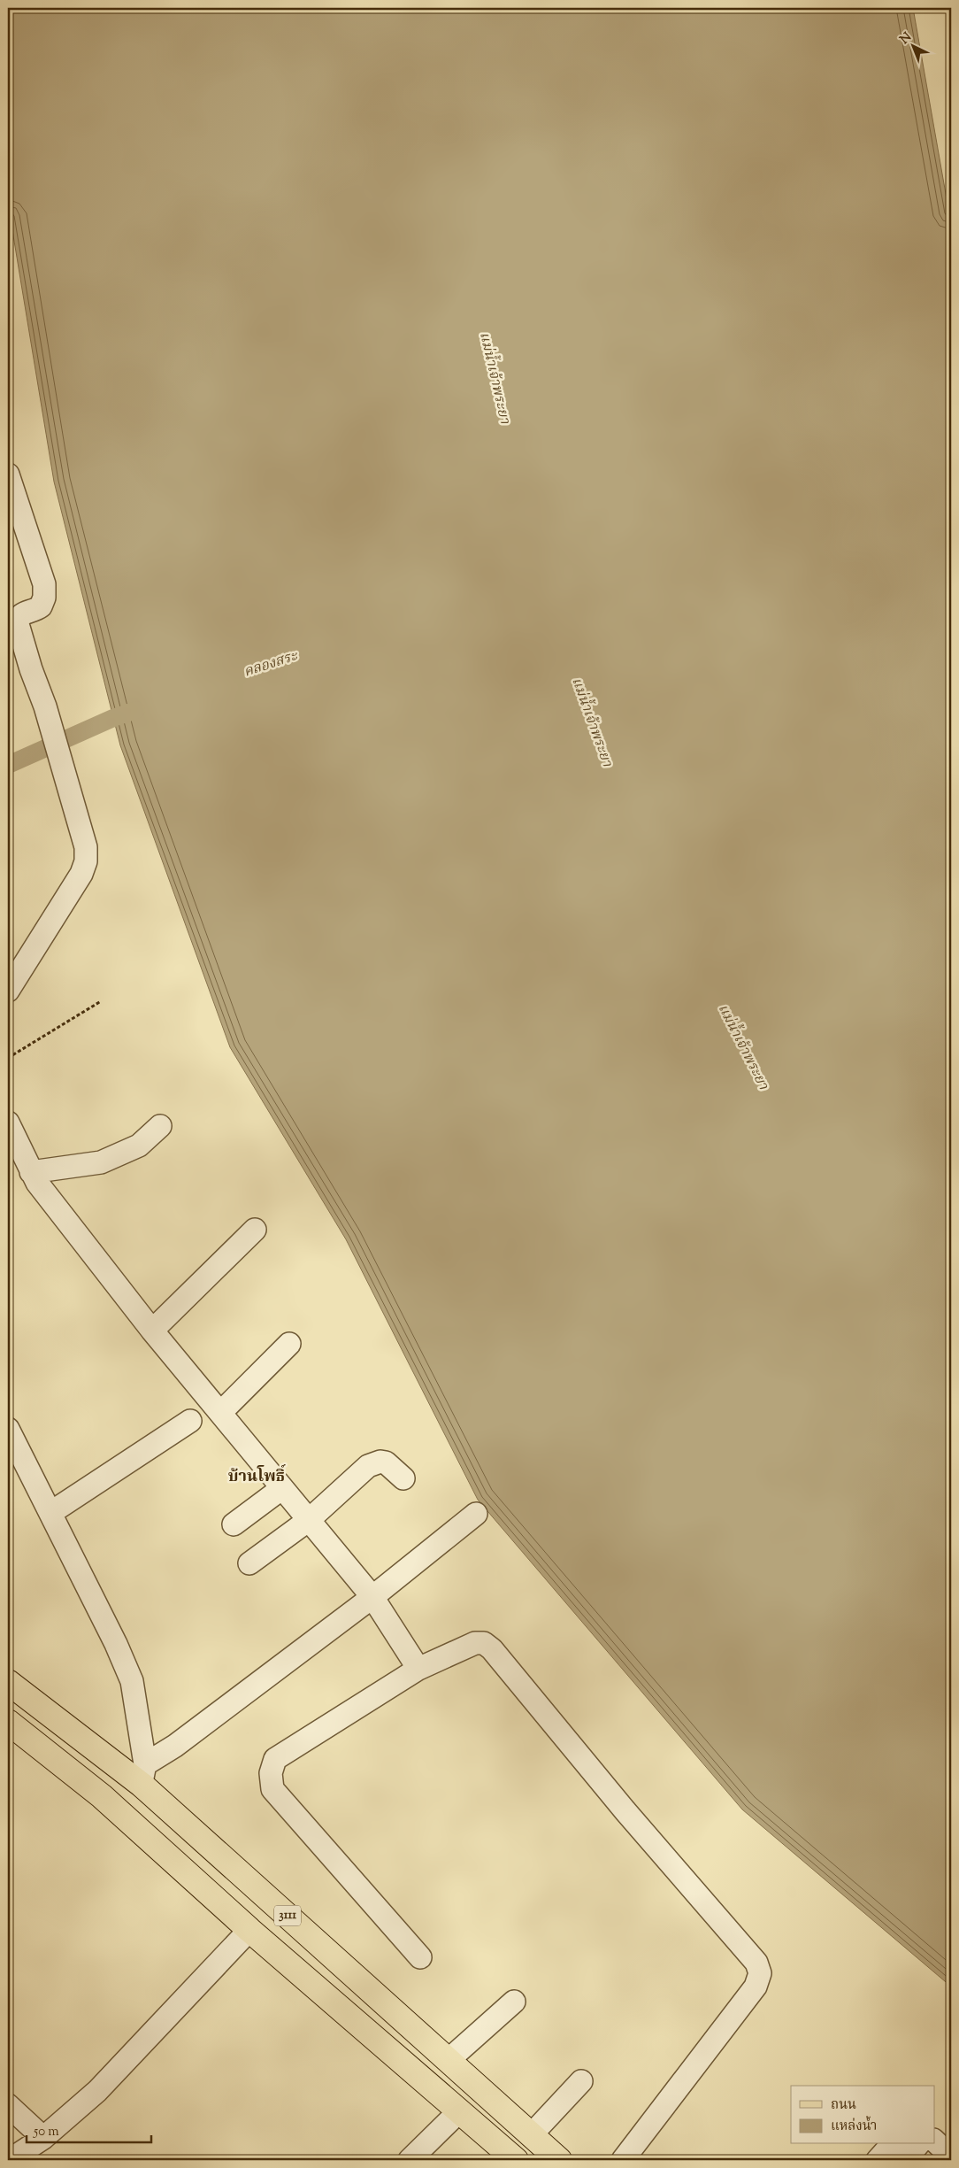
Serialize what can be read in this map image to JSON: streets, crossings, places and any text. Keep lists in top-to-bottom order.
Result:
{
  "streets": {
    "main road": ["3111"]
  },
  "districts": ["บ้านโพธิ์"],
  "water": ["แม่น้ำเจ้าพระยา", "คลองสระ"],
  "legend": ["ถนน", "แหล่งน้ำ"],
  "scale_bar": "50 m",
  "north": "top left"
}
